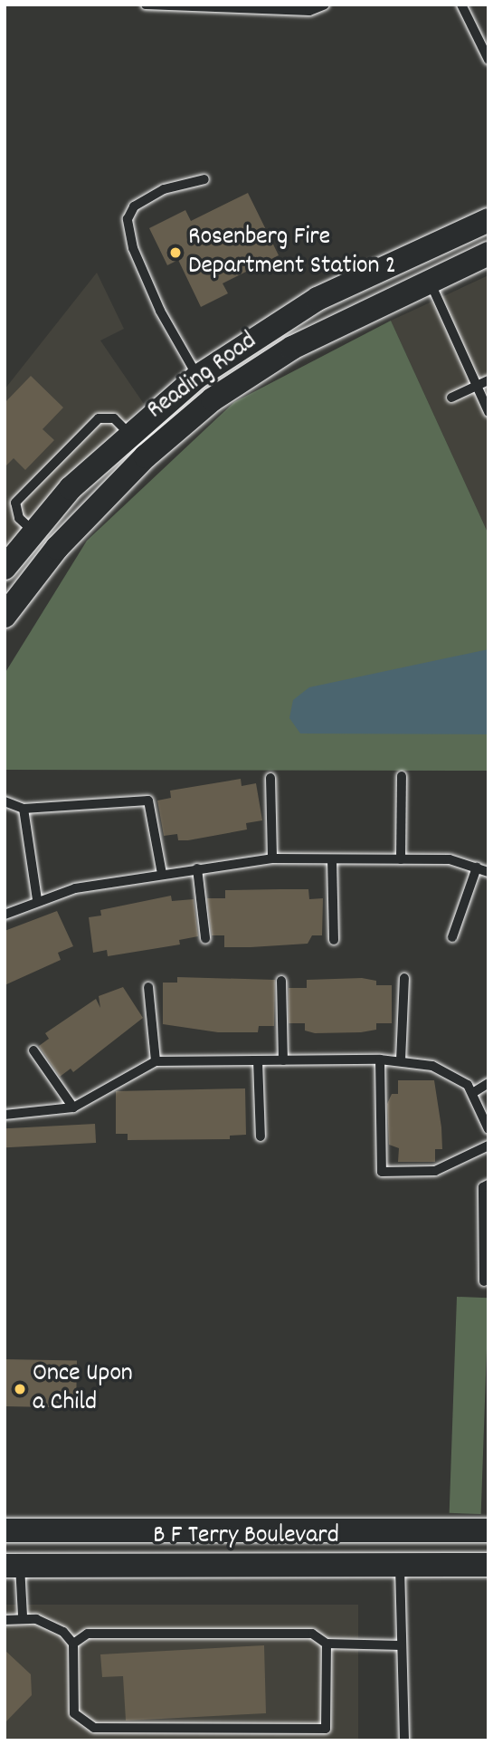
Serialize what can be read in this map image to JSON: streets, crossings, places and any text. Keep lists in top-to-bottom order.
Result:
{
  "streets": {
    "main road": ["Reading Road", "B F Terry Boulevard"]
  },
  "places": ["Rosenberg Fire Department Station 2", "Once Upon a Child"]
}
